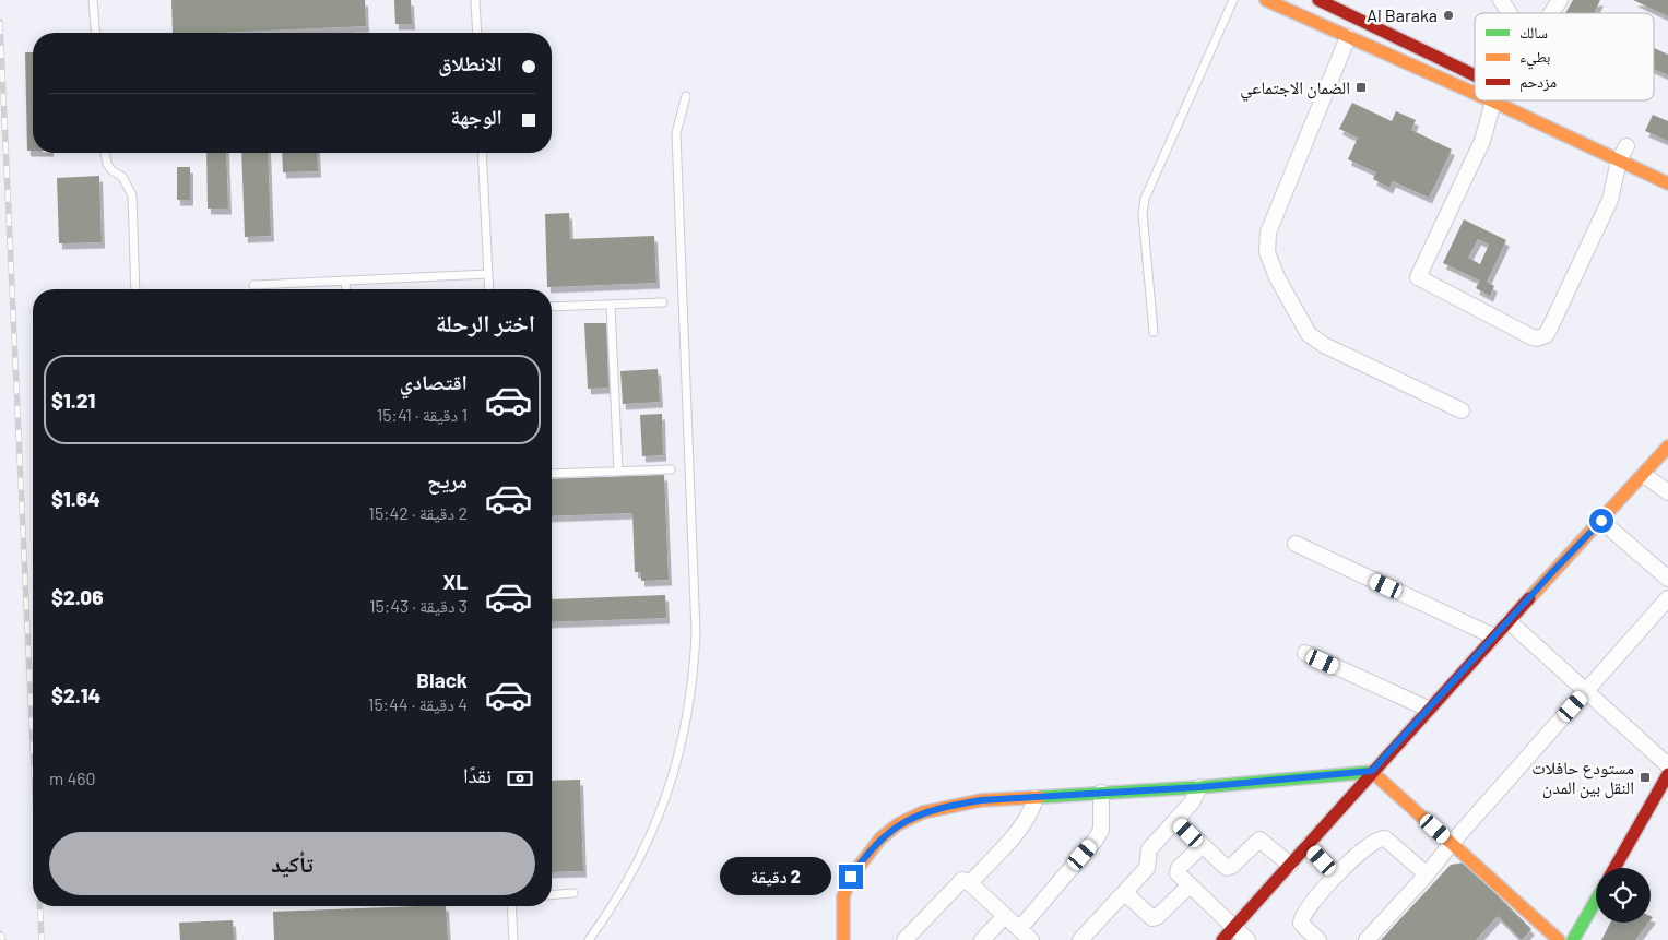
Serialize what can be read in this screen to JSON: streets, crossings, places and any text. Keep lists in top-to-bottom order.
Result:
{
  "places": {
    "other": ["Al Baraka"],
    "transit": ["الضمان الاجتماعي", "مستودع حافلات النقل بين المدن"]
  },
  "legend": ["سالك", "بطيء", "مزدحم"],
  "page": {
    "banner": ["الانطلاق", "الوجهة"],
    "heading": "اختر الرحلة",
    "list": [
      {
        "name": "اقتصادي",
        "note": "1 دقيقة · 15:41",
        "value": "$1.21"
      },
      {
        "name": "مريح",
        "note": "2 دقيقة · 15:42",
        "value": "$1.64"
      },
      {
        "name": "XL",
        "note": "3 دقيقة · 15:43",
        "value": "$2.06"
      },
      {
        "name": "Black",
        "note": "4 دقيقة · 15:44",
        "value": "$2.14"
      }
    ],
    "pay": ["نقدًا", "460 m"],
    "buttons": "تأكيد",
    "bubble": "2 دقيقة"
  }
}
